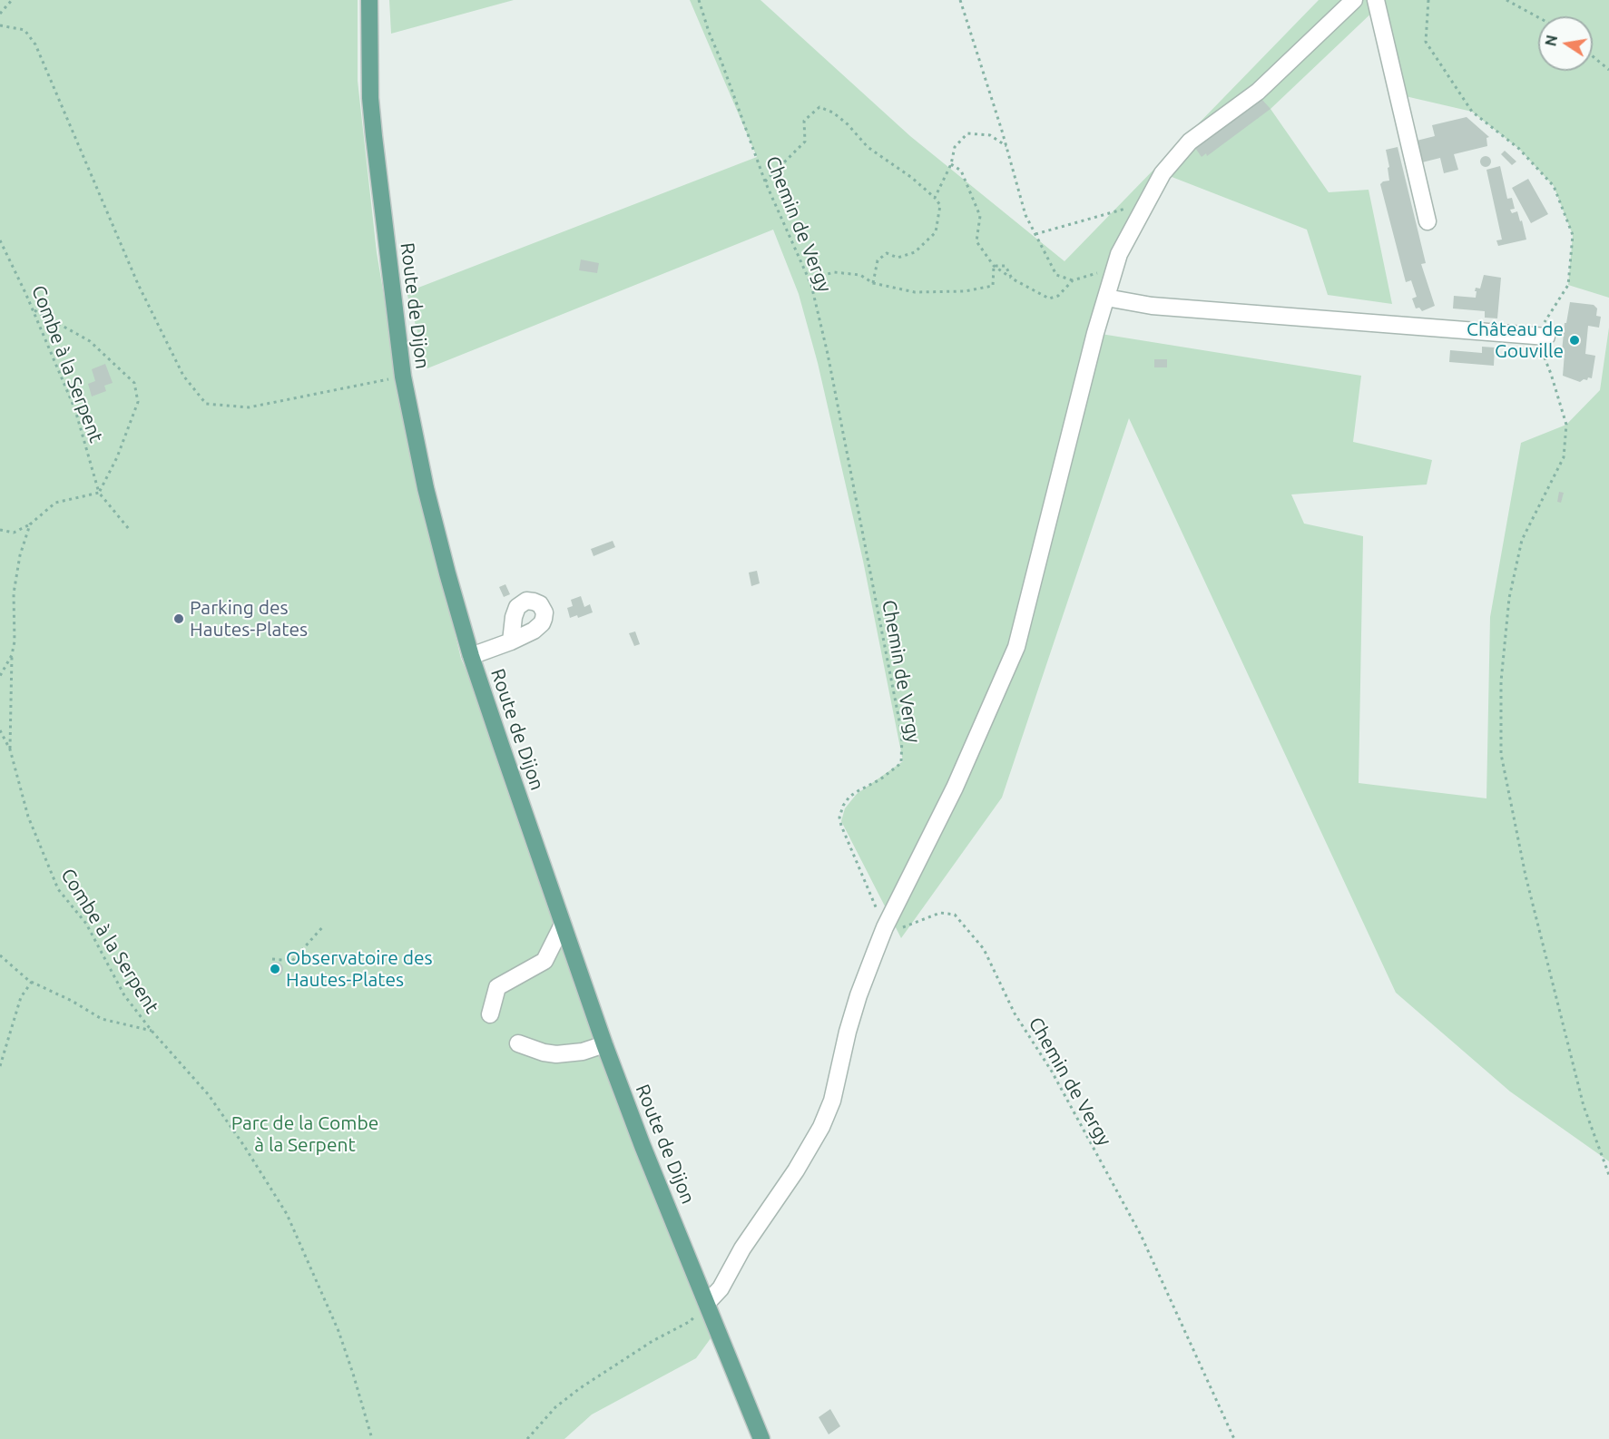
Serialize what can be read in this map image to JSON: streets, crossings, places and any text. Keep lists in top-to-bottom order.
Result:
{
  "streets": {
    "main road": ["Route de Dijon"],
    "path": ["Chemin de Vergy", "Combe à la Serpent"]
  },
  "parks": ["Parc de la Combe à la Serpent"],
  "places": ["Château de Gouville", "Parking des Hautes-Plates", "Observatoire des Hautes-Plates"],
  "north": "left"
}
